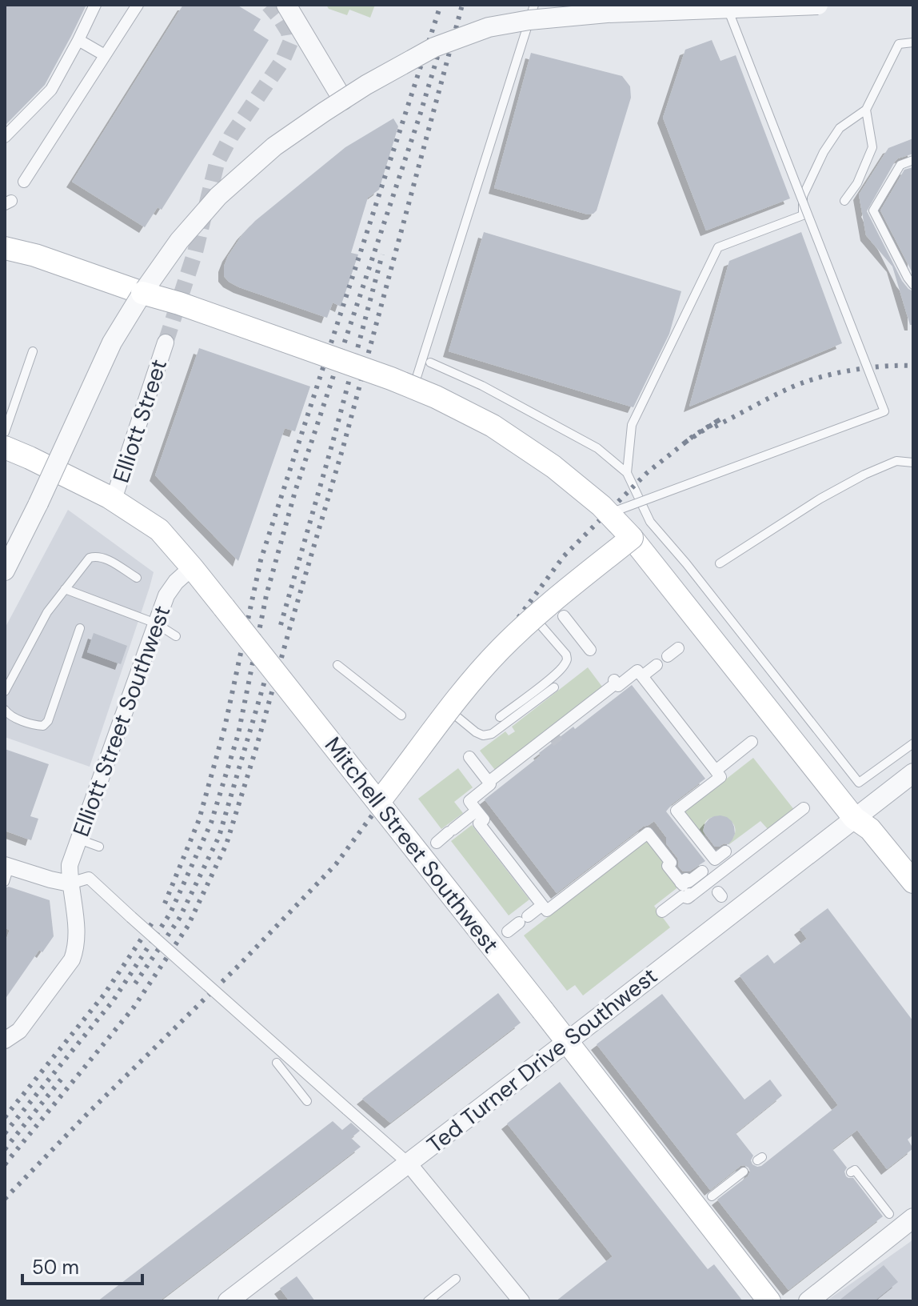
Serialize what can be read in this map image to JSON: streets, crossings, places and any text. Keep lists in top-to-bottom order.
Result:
{
  "streets": {
    "main road": ["Mitchell Street Southwest"],
    "street": ["Elliott Street", "Elliott Street Southwest", "Ted Turner Drive Southwest"]
  },
  "crossings": [
    ["Elliott Street", "Mitchell Street Southwest"],
    ["Elliott Street Southwest", "Mitchell Street Southwest"],
    ["Mitchell Street Southwest", "Ted Turner Drive Southwest"]
  ],
  "scale_bar": "50 m"
}
